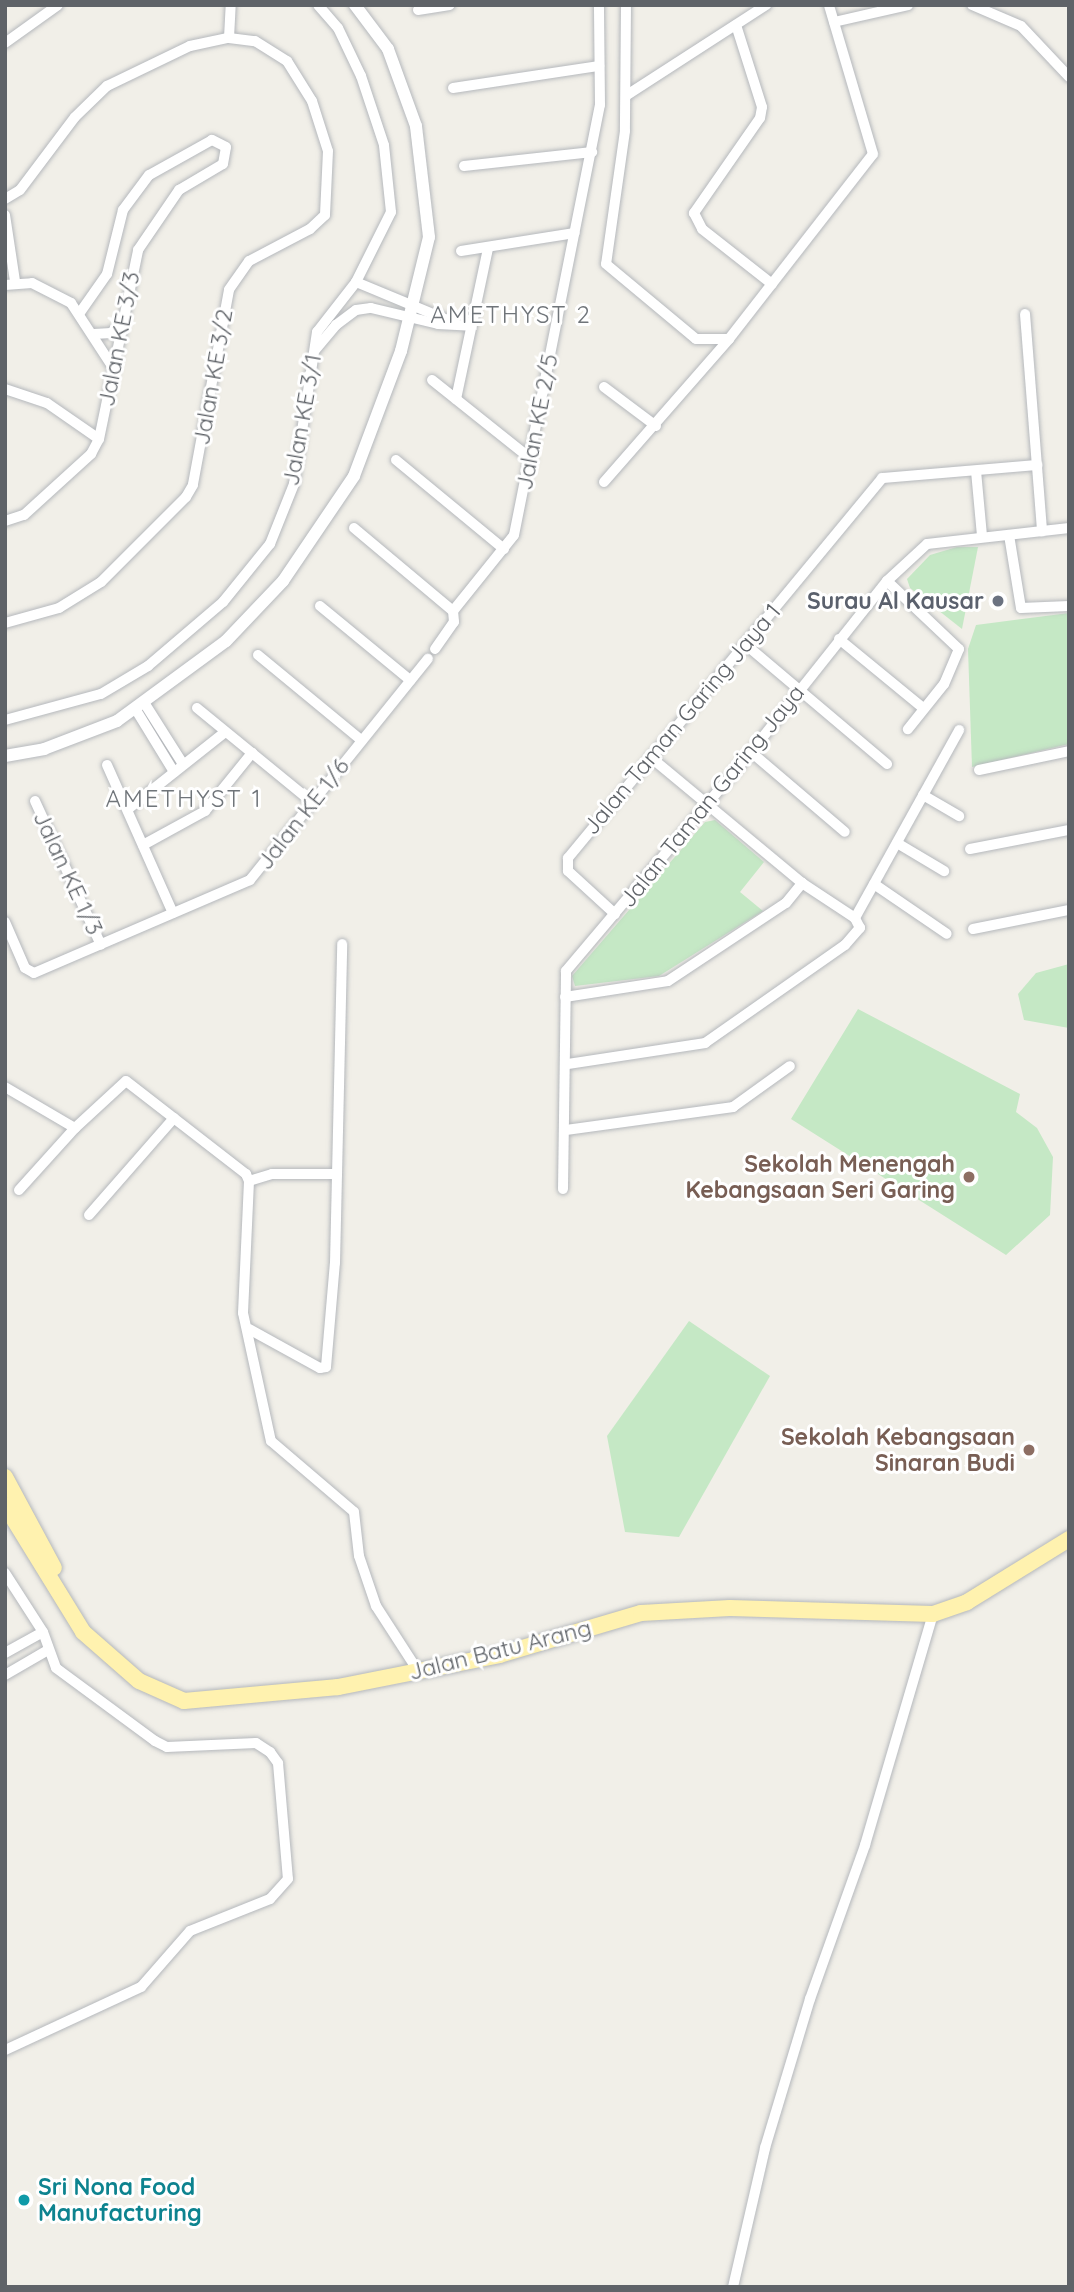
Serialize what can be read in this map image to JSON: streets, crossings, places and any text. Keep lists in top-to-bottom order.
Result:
{
  "streets": {
    "main road": ["Jalan Batu Arang"],
    "street": [
      "Jalan KE 3/3",
      "Jalan KE 3/2",
      "Jalan KE 3/1",
      "Jalan KE 2/5",
      "Jalan Taman Garing Jaya 1",
      "Jalan Taman Garing Jaya",
      "Jalan KE 1/6",
      "Jalan KE 1/3"
    ]
  },
  "crossings": [
    ["Jalan Taman Garing Jaya 1", "Jalan Taman Garing Jaya"],
    ["Jalan KE 1/6", "Jalan KE 1/3"]
  ],
  "districts": ["AMETHYST 2", "AMETHYST 1"],
  "places": [
    "Surau Al Kausar",
    "Sekolah Menengah Kebangsaan Seri Garing",
    "Sekolah Kebangsaan Sinaran Budi",
    "Sri Nona Food Manufacturing"
  ]
}
